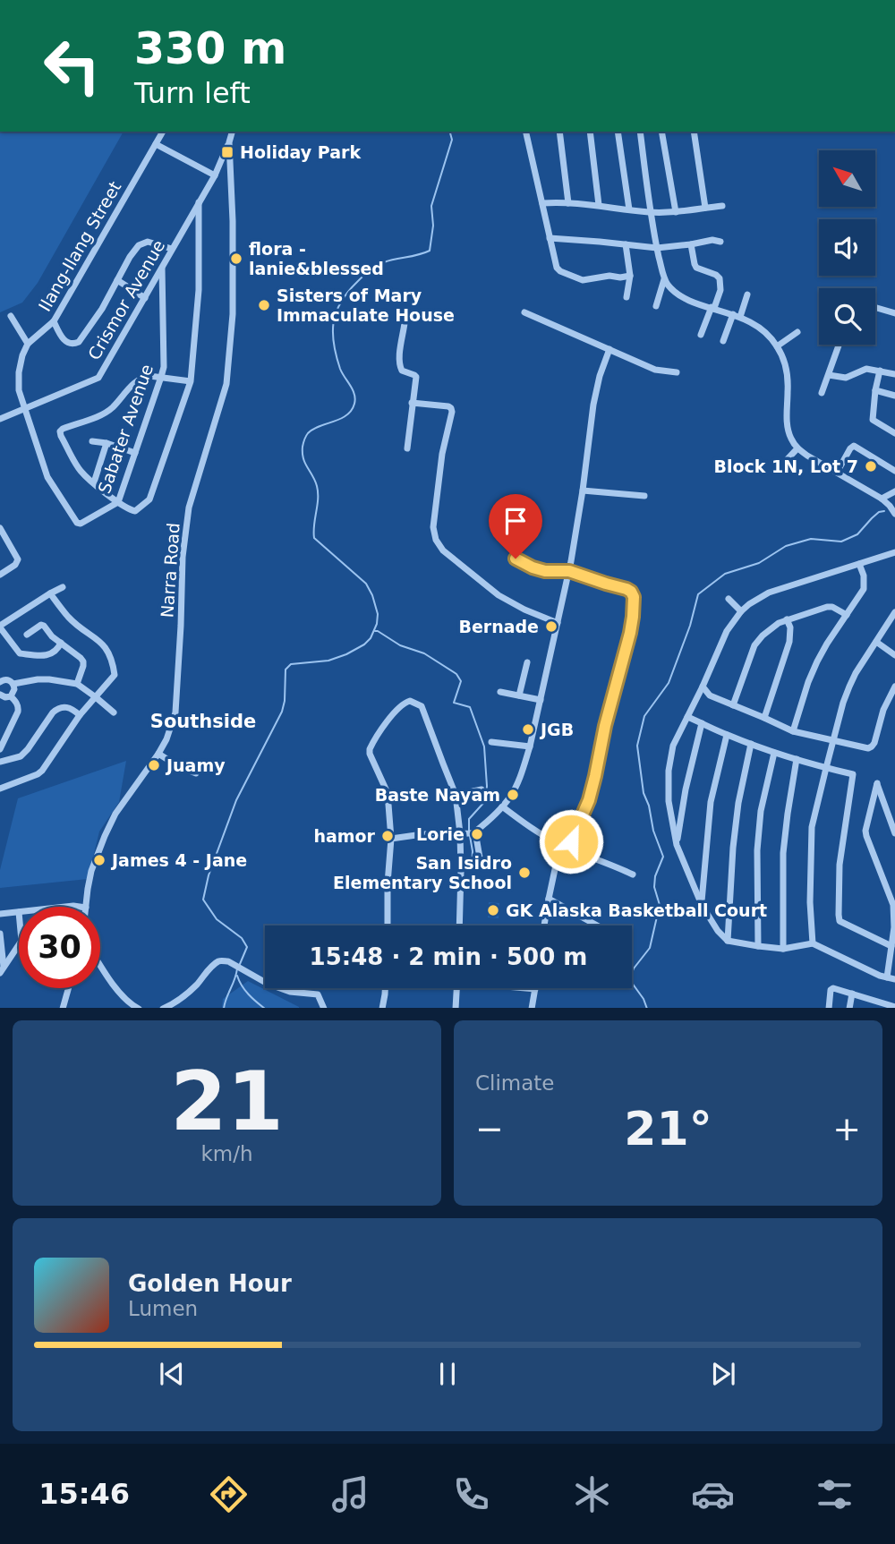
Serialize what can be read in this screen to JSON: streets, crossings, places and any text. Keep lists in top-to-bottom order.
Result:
{
  "streets": {
    "street": [
      "Ilang-Ilang Street",
      "Crismor Avenue",
      "Sabater Avenue",
      "Narra Road"
    ]
  },
  "crossings": [
    ["Crismor Avenue", "Sabater Avenue"],
    ["Crismor Avenue", "Narra Road"]
  ],
  "districts": ["Southside"],
  "places": {
    "transit": ["Holiday Park"],
    "other": [
      "flora - lanie&blessed",
      "Sisters of Mary Immaculate House",
      "Block 1N, Lot 7",
      "Bernade",
      "JGB",
      "Juamy",
      "Baste Nayam",
      "Lorie",
      "hamor",
      "James 4 - Jane",
      "San Isidro Elementary School",
      "GK Alaska Basketball Court"
    ]
  },
  "north": "top left",
  "page": {
    "turn": ["330 m", "Turn left"],
    "limit": "30",
    "trip": "15:48 · 2 min · 500 m",
    "tile": [
      ["21", "km/h"],
      "Climate"
    ],
    "heat": ["−", "21°", "+"],
    "song": ["Golden Hour", "Lumen"],
    "tabs": "15:46"
  }
}
